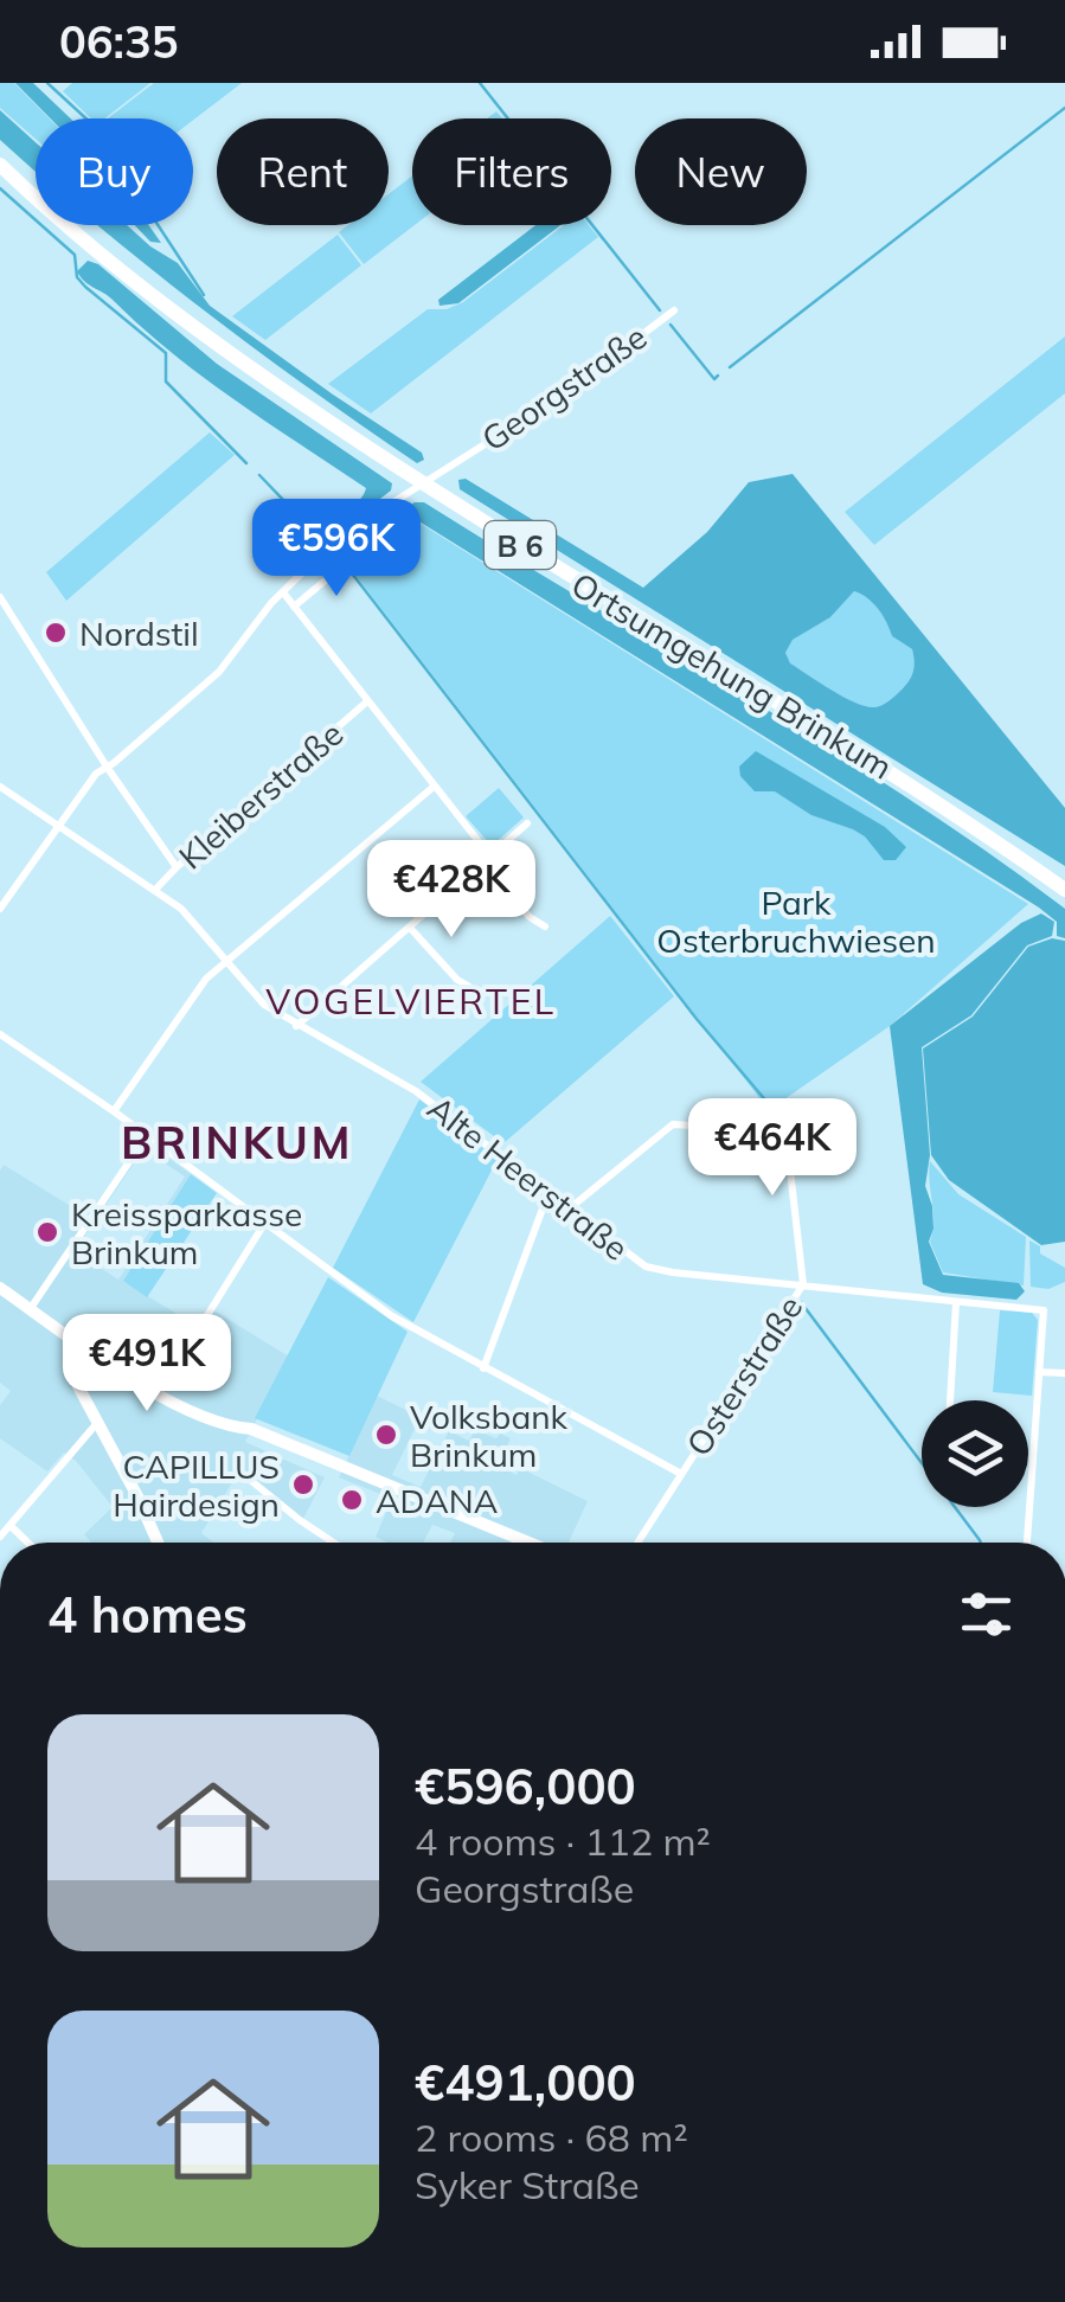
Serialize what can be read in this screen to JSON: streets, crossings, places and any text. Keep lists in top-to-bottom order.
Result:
{
  "streets": {
    "highway": ["B 6", "Ortsumgehung Brinkum"],
    "street": [
      "Georgstraße",
      "Kleiberstraße",
      "Alte Heerstraße",
      "Osterstraße"
    ]
  },
  "crossings": [
    ["Georgstraße", "Alte Heerstraße"],
    ["Kleiberstraße", "Alte Heerstraße"],
    ["Alte Heerstraße", "Osterstraße"]
  ],
  "districts": ["VOGELVIERTEL", "BRINKUM"],
  "parks": ["Park Osterbruchwiesen"],
  "places": [
    "Nordstil",
    "Kreissparkasse Brinkum",
    "Volksbank Brinkum",
    "CAPILLUS Hairdesign",
    "ADANA"
  ],
  "page": {
    "status": "06:35",
    "chip": [
      "Buy",
      "Rent",
      "Filters",
      "New"
    ],
    "price": [
      "€596K",
      "€428K",
      "€464K",
      "€491K"
    ],
    "heading": "4 homes",
    "list": [
      {
        "name": "€596,000",
        "note": "4 rooms · 112 m² · Georgstraße"
      },
      {
        "name": "€491,000",
        "note": "2 rooms · 68 m² · Syker Straße"
      }
    ]
  }
}
